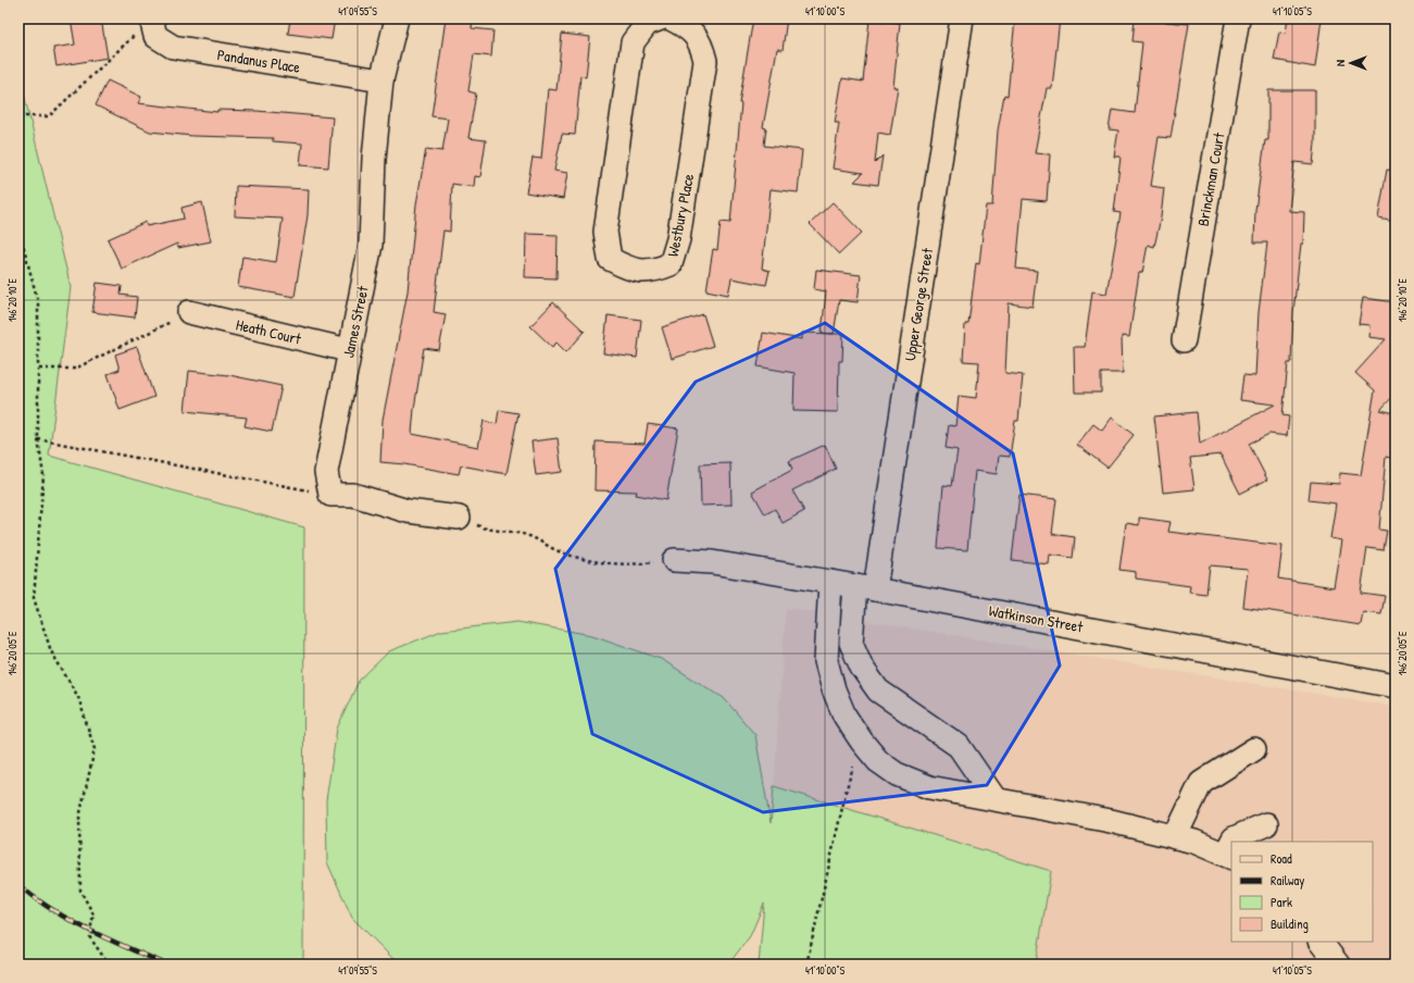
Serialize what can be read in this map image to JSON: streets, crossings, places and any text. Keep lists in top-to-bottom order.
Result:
{
  "streets": {
    "street": [
      "Pandanus Place",
      "Brinckman Court",
      "Westbury Place",
      "Upper George Street",
      "James Street",
      "Heath Court",
      "Watkinson Street"
    ]
  },
  "crossings": [
    ["Pandanus Place", "James Street"],
    ["Upper George Street", "Watkinson Street"],
    ["James Street", "Heath Court"]
  ],
  "legend": [
    "Road",
    "Railway",
    "Park",
    "Building"
  ],
  "north": "left",
  "coordinates": [
    "41°09'55\"S",
    "41°10'00\"S",
    "41°10'05\"S",
    "146°20'10\"E",
    "146°20'05\"E"
  ]
}
